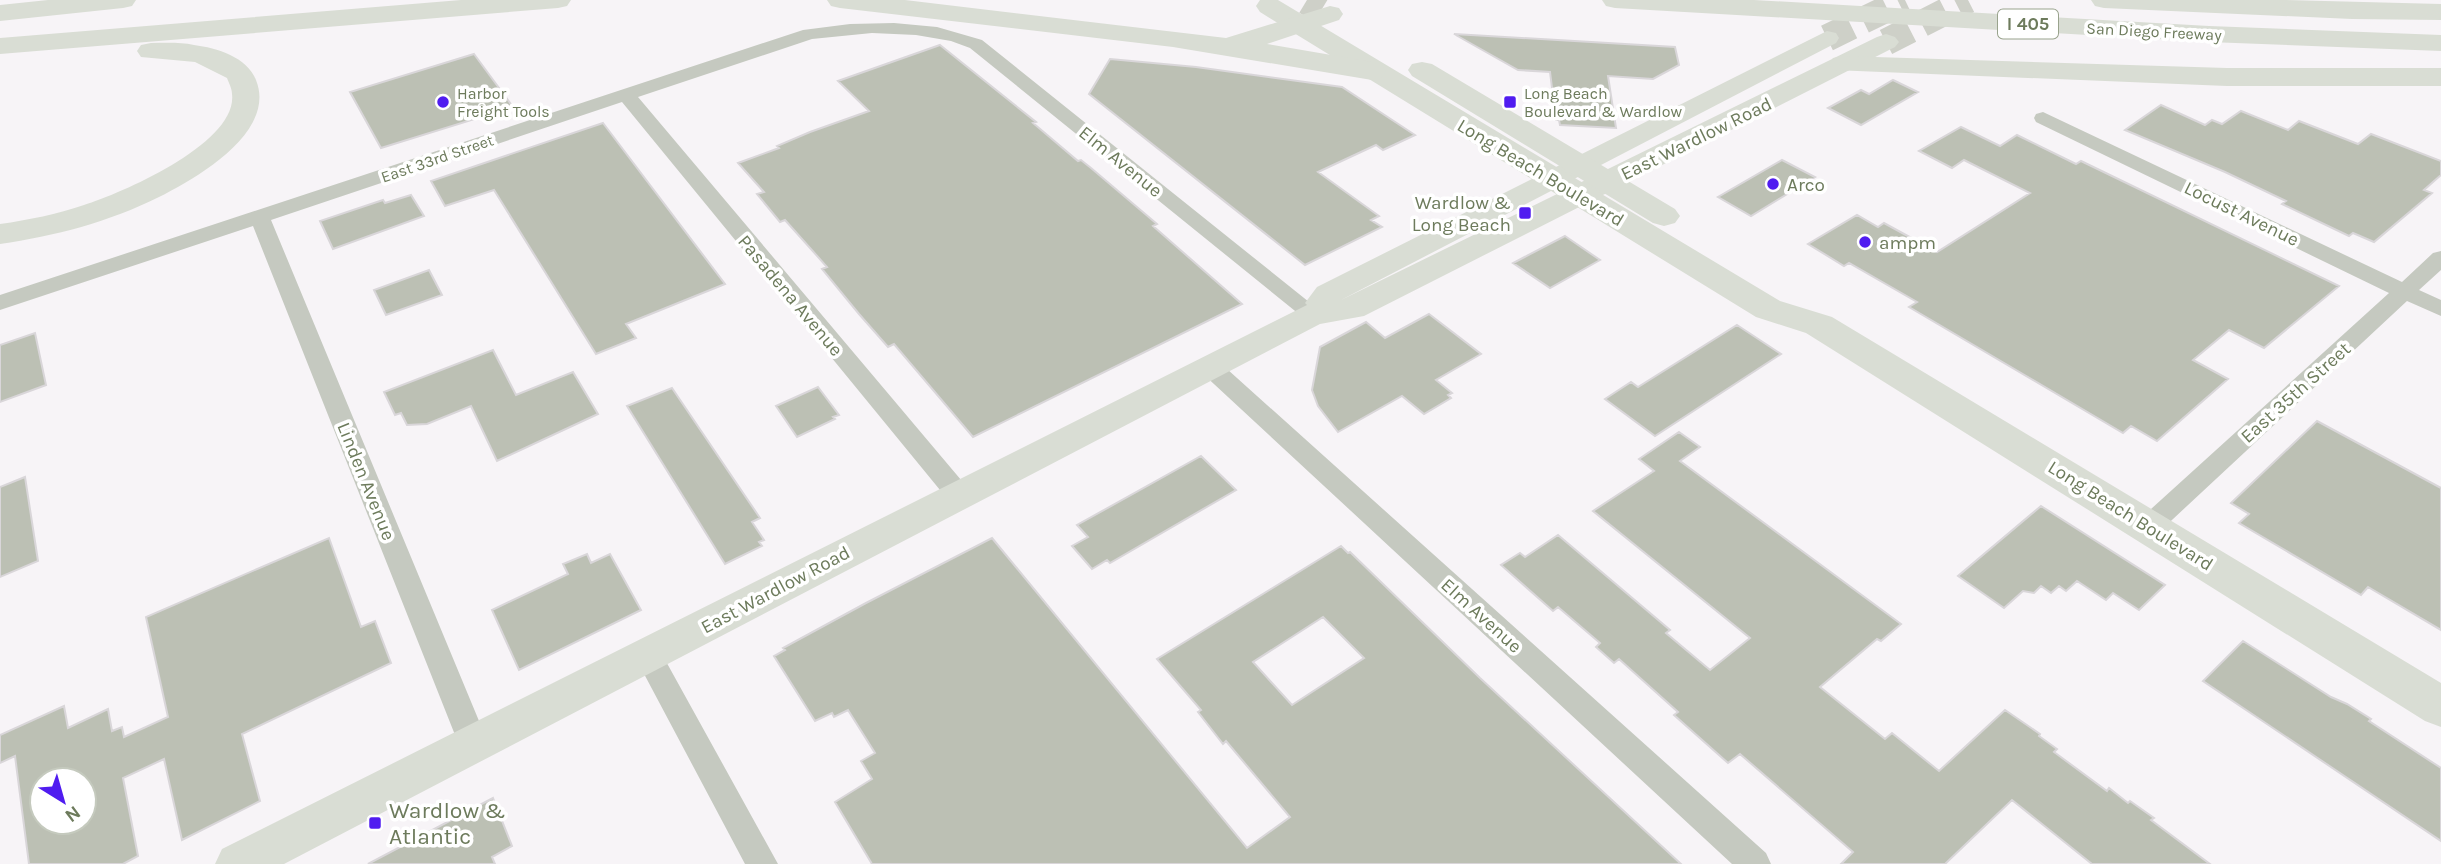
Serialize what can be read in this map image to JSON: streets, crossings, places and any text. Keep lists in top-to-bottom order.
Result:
{
  "streets": {
    "main road": [
      "I 405",
      "San Diego Freeway",
      "East Wardlow Road",
      "Long Beach Boulevard"
    ],
    "street": [
      "East 33rd Street",
      "Elm Avenue",
      "Locust Avenue",
      "Pasadena Avenue",
      "East 35th Street",
      "Linden Avenue"
    ]
  },
  "crossings": [
    ["East Wardlow Road", "Elm Avenue"],
    ["East Wardlow Road", "Long Beach Boulevard"],
    ["East Wardlow Road", "Pasadena Avenue"],
    ["East Wardlow Road", "Linden Avenue"],
    ["East 33rd Street", "Elm Avenue"],
    ["East 33rd Street", "Pasadena Avenue"],
    ["East 33rd Street", "Linden Avenue"],
    ["Long Beach Boulevard", "East 35th Street"],
    ["Locust Avenue", "East 35th Street"]
  ],
  "places": {
    "other": ["Harbor Freight Tools", "Arco", "ampm"],
    "transit": ["Long Beach Boulevard & Wardlow", "Wardlow & Long Beach", "Wardlow & Atlantic"]
  },
  "north": "bottom right"
}
